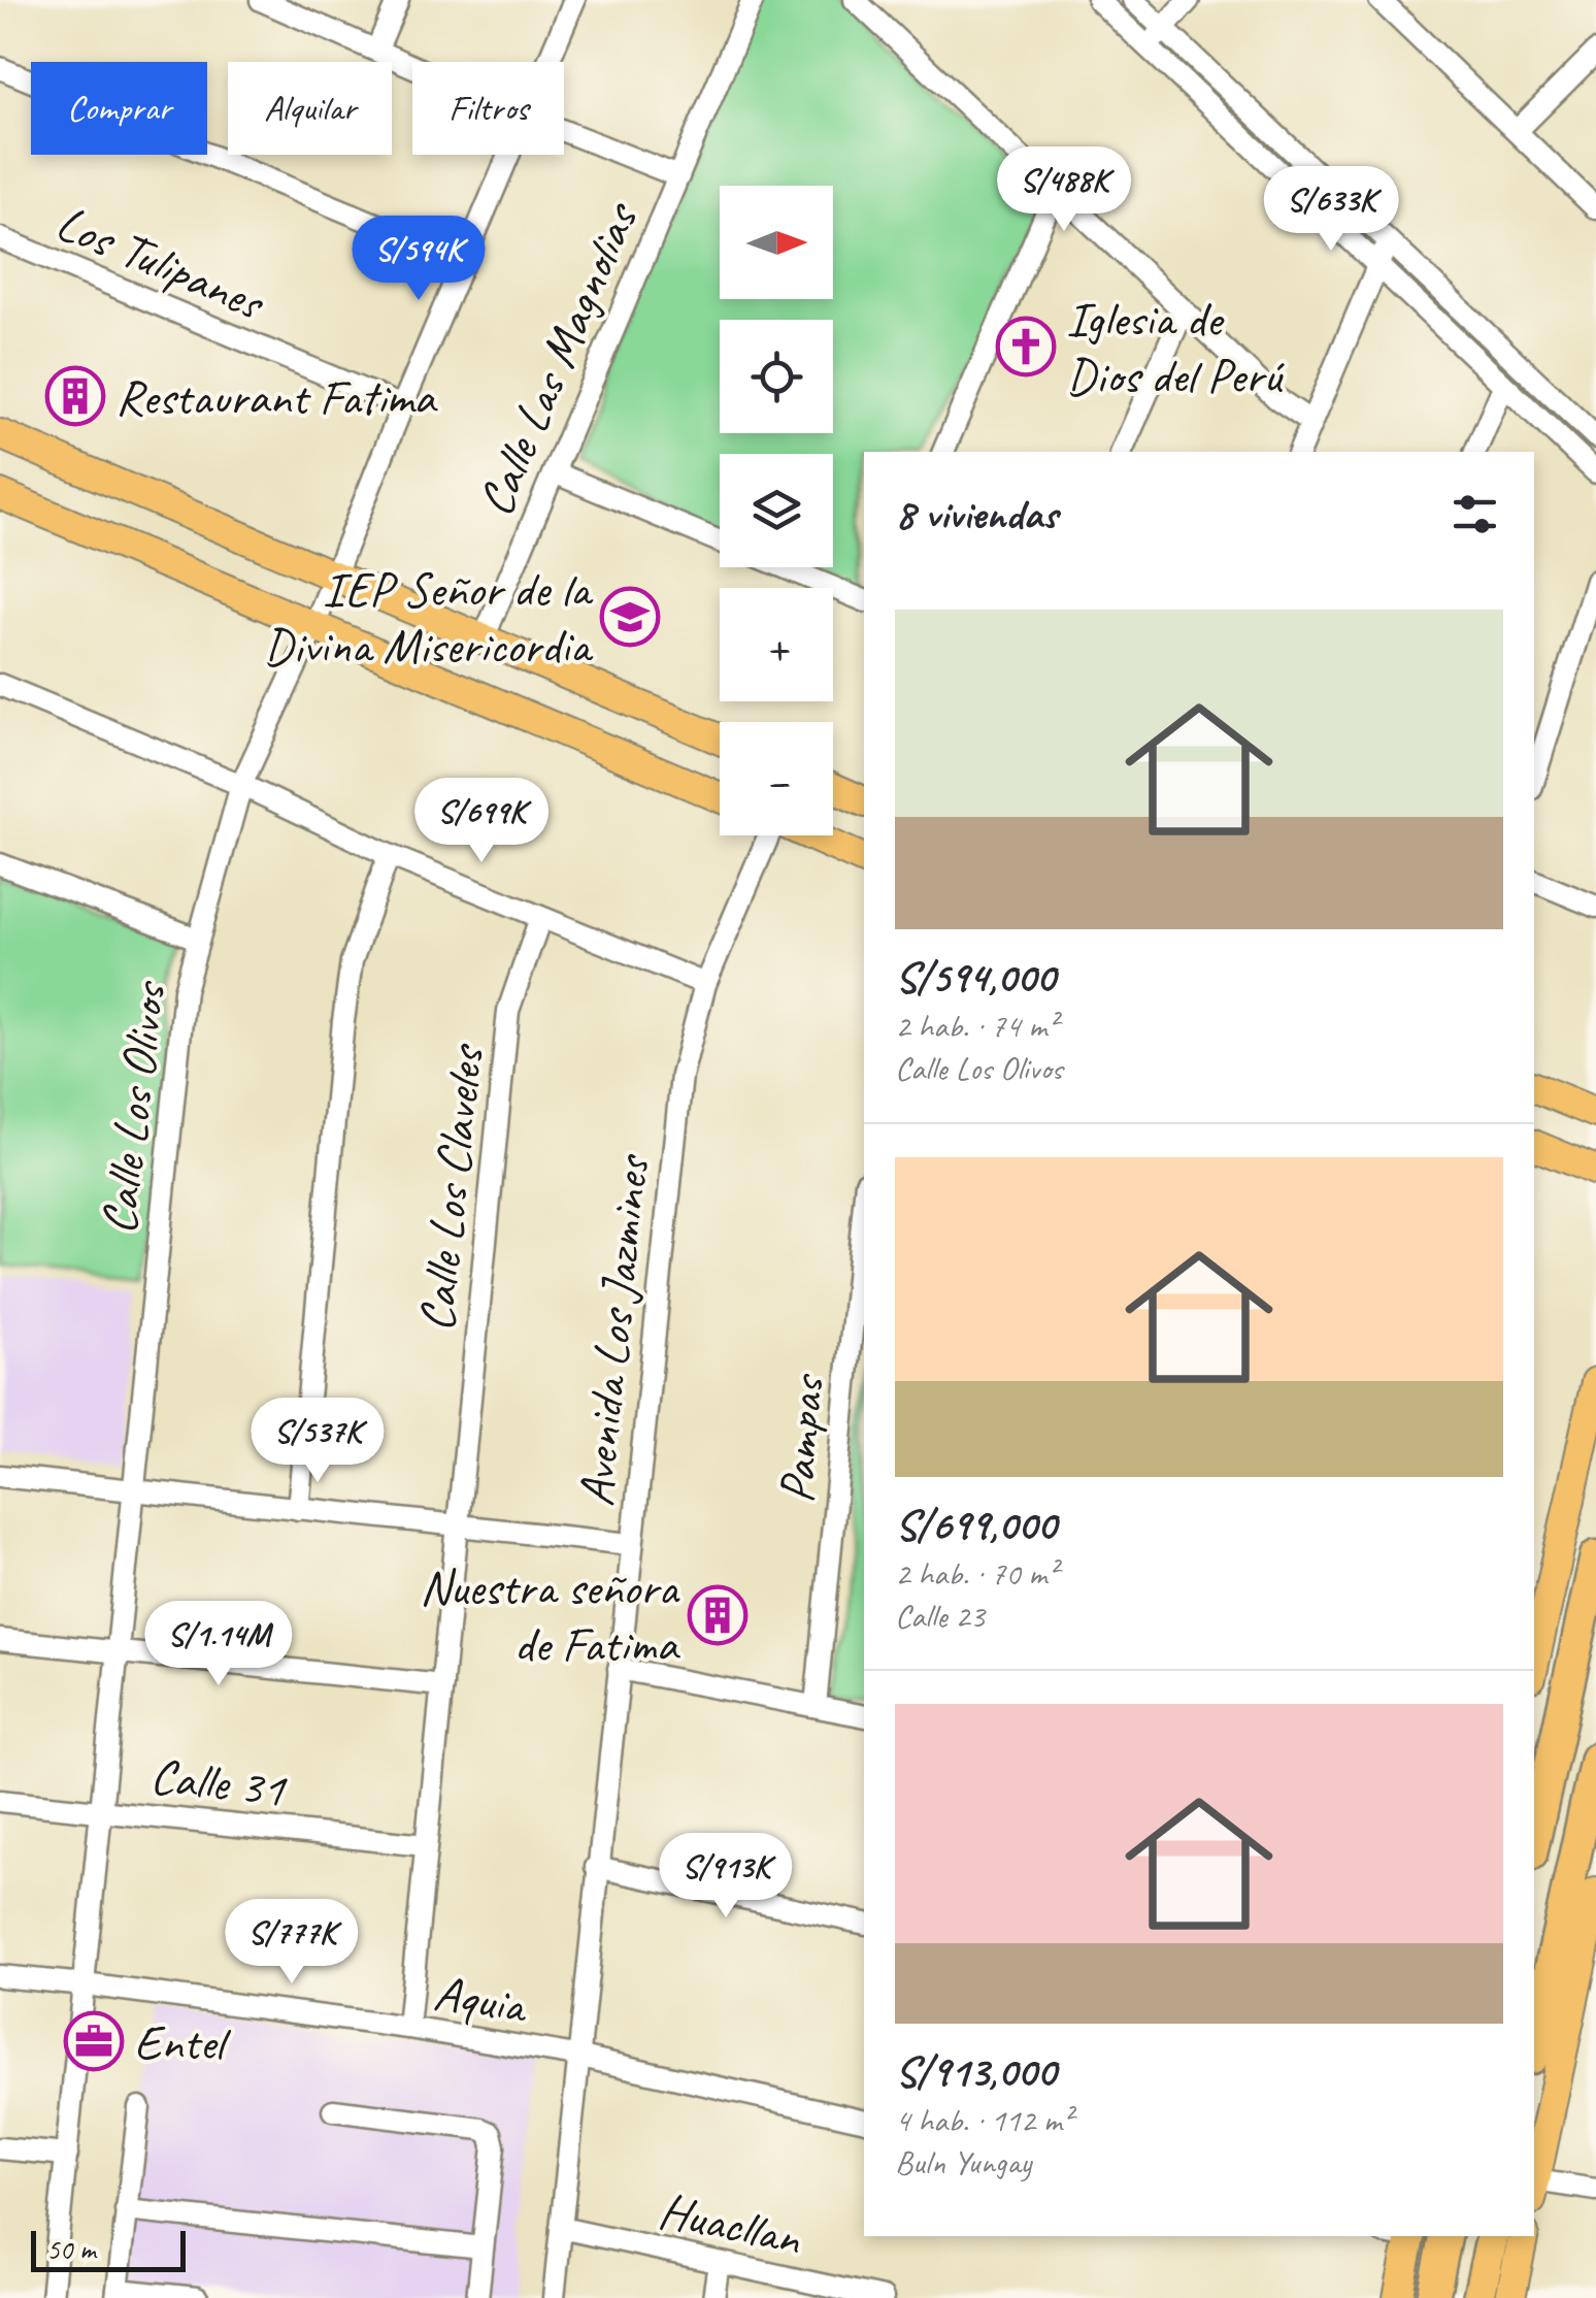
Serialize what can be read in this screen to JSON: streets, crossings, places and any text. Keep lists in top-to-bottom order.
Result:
{
  "streets": {
    "street": [
      "Los Tulipanes",
      "Calle Las Magnolias",
      "Calle Los Olivos",
      "Calle Los Claveles",
      "Avenida Los Jazmines",
      "Pampas",
      "Calle 31",
      "Aquia",
      "Huacllan"
    ]
  },
  "crossings": [
    ["Los Tulipanes", "Calle Los Olivos"],
    ["Calle Los Olivos", "Calle 31"],
    ["Calle Los Olivos", "Aquia"],
    ["Calle Los Claveles", "Calle 31"],
    ["Calle Los Claveles", "Aquia"],
    ["Avenida Los Jazmines", "Aquia"],
    ["Avenida Los Jazmines", "Huacllan"]
  ],
  "places": {
    "church": ["Iglesia de Dios del Perú"],
    "building": ["Restaurant Fatima", "Nuestra señora de Fatima"],
    "school or university": ["IEP Señor de la Divina Misericordia"],
    "office": ["Entel"]
  },
  "scale_bar": "50 m",
  "north": "right",
  "page": {
    "chip": ["Comprar", "Alquilar", "Filtros"],
    "price": [
      "S/488K",
      "S/633K",
      "S/594K",
      "S/699K",
      "S/537K",
      "S/1.14M",
      "S/913K",
      "S/777K"
    ],
    "map_buttons": ["+", "−"],
    "heading": "8 viviendas",
    "list": [
      {
        "name": "S/594,000",
        "note": "2 hab. · 74 m² · Calle Los Olivos"
      },
      {
        "name": "S/699,000",
        "note": "2 hab. · 70 m² · Calle 23"
      },
      {
        "name": "S/913,000",
        "note": "4 hab. · 112 m² · Buln Yungay"
      }
    ],
    "scale": "50 m"
  }
}
